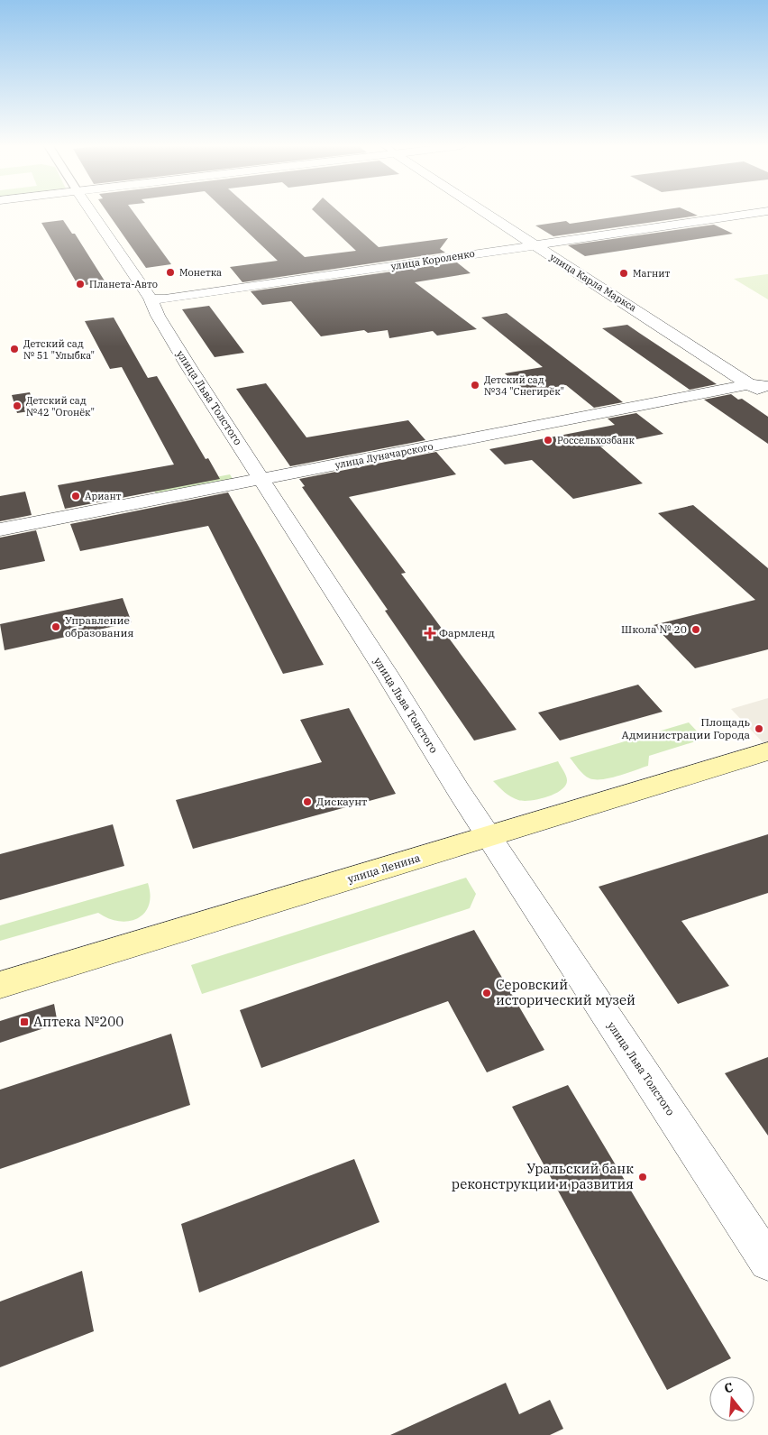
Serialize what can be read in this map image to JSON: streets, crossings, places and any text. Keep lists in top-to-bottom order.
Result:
{
  "streets": {
    "main road": ["улица Ленина"],
    "street": [
      "улица Короленко",
      "улица Карла Маркса",
      "улица Льва Толстого",
      "улица Луначарского"
    ]
  },
  "crossings": [
    ["улица Короленко", "улица Карла Маркса"],
    ["улица Короленко", "улица Льва Толстого"],
    ["улица Карла Маркса", "улица Луначарского"],
    ["улица Льва Толстого", "улица Луначарского"],
    ["улица Льва Толстого", "улица Ленина"]
  ],
  "places": {
    "other": [
      "Монетка",
      "Магнит",
      "Планета-Авто",
      "Детский сад № 51 \"Улыбка\"",
      "Детский сад №34 \"Снегирёк\"",
      "Детский сад №42 \"Огонёк\"",
      "Россельхозбанк",
      "Ариант",
      "Управление образования",
      "Школа № 20",
      "Площадь Администрации Города",
      "Дискаунт",
      "Серовский исторический музей",
      "Уральский банк реконструкции и развития"
    ],
    "health": ["Фармленд"],
    "transit": ["Аптека №200"]
  },
  "north": "top"
}
